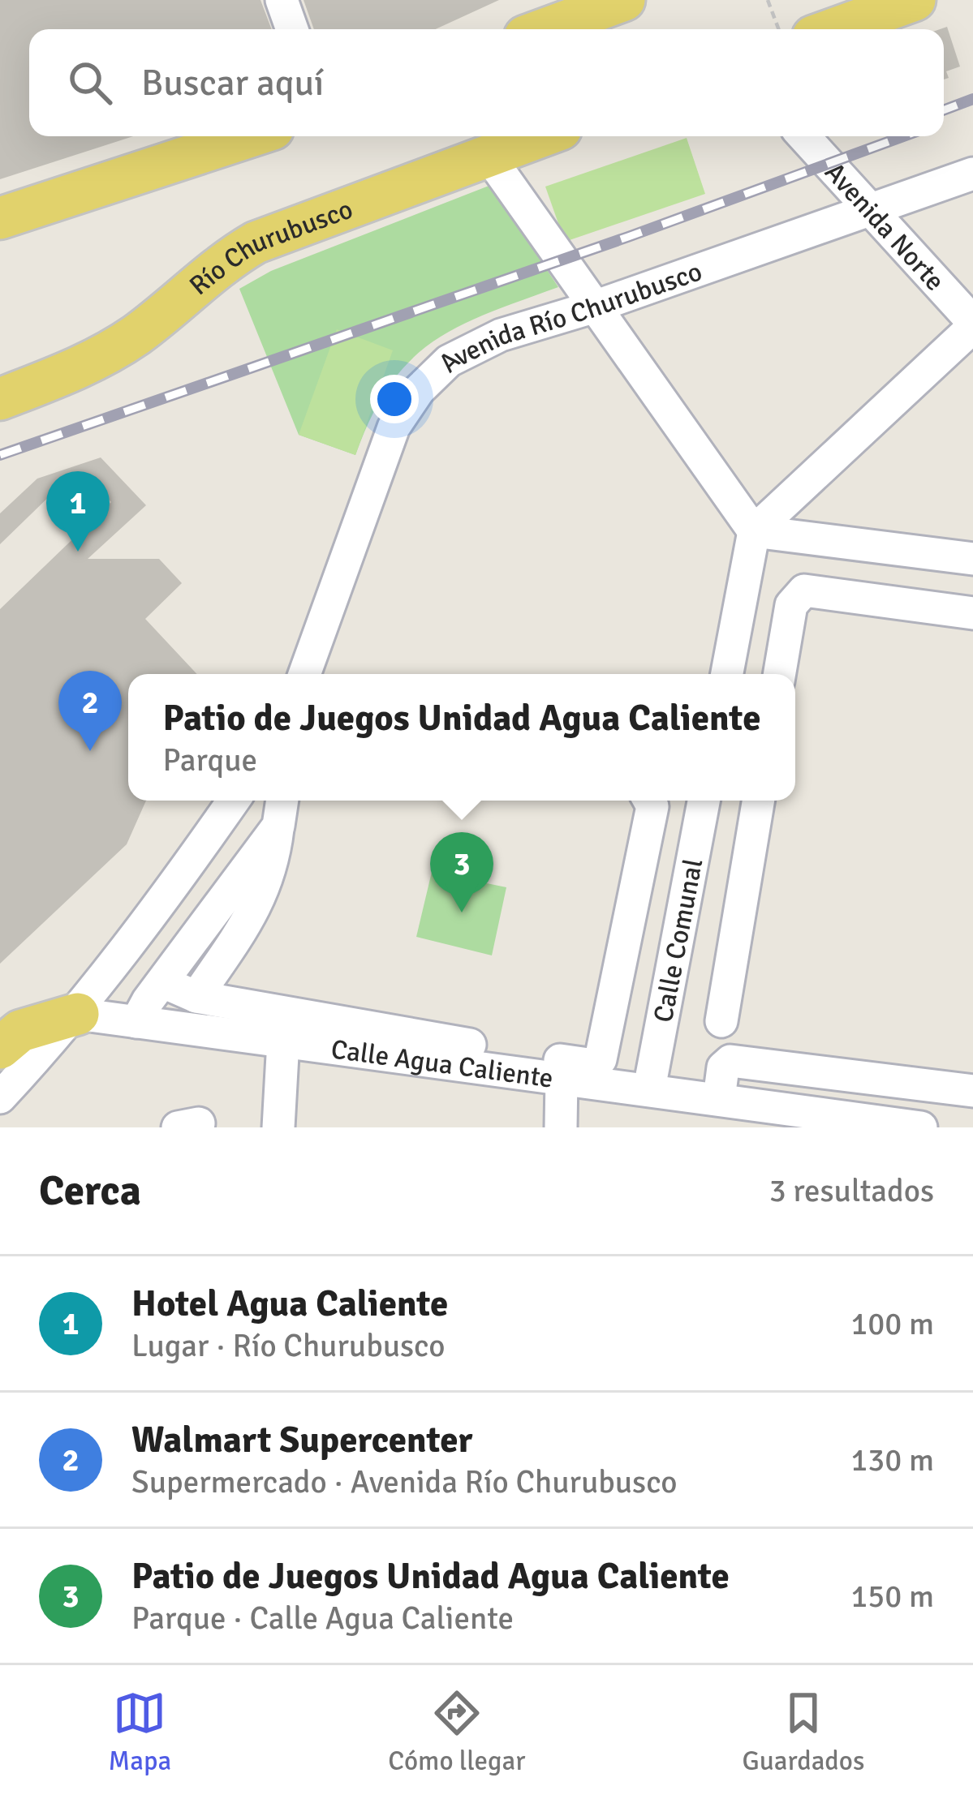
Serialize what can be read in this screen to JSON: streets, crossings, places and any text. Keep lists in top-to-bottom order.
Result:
{
  "streets": {
    "main road": ["Río Churubusco"],
    "street": [
      "Avenida Norte",
      "Avenida Río Churubusco",
      "Calle Comunal",
      "Calle Agua Caliente"
    ]
  },
  "crossings": [
    ["Avenida Norte", "Avenida Río Churubusco"],
    ["Calle Comunal", "Calle Agua Caliente"]
  ],
  "page": {
    "search": "Buscar aquí",
    "pins": ["1", "2", "3"],
    "popup": ["Patio de Juegos Unidad Agua Caliente", "Parque"],
    "heading": ["Cerca", "3 resultados"],
    "list": [
      {
        "mark": "1",
        "name": "Hotel Agua Caliente",
        "note": "Lugar · Río Churubusco",
        "value": "100 m"
      },
      {
        "mark": "2",
        "name": "Walmart Supercenter",
        "note": "Supermercado · Avenida Río Churubusco",
        "value": "130 m"
      },
      {
        "mark": "3",
        "name": "Patio de Juegos Unidad Agua Caliente",
        "note": "Parque · Calle Agua Caliente",
        "value": "150 m"
      }
    ],
    "nav": ["Mapa", "Cómo llegar", "Guardados"]
  }
}
